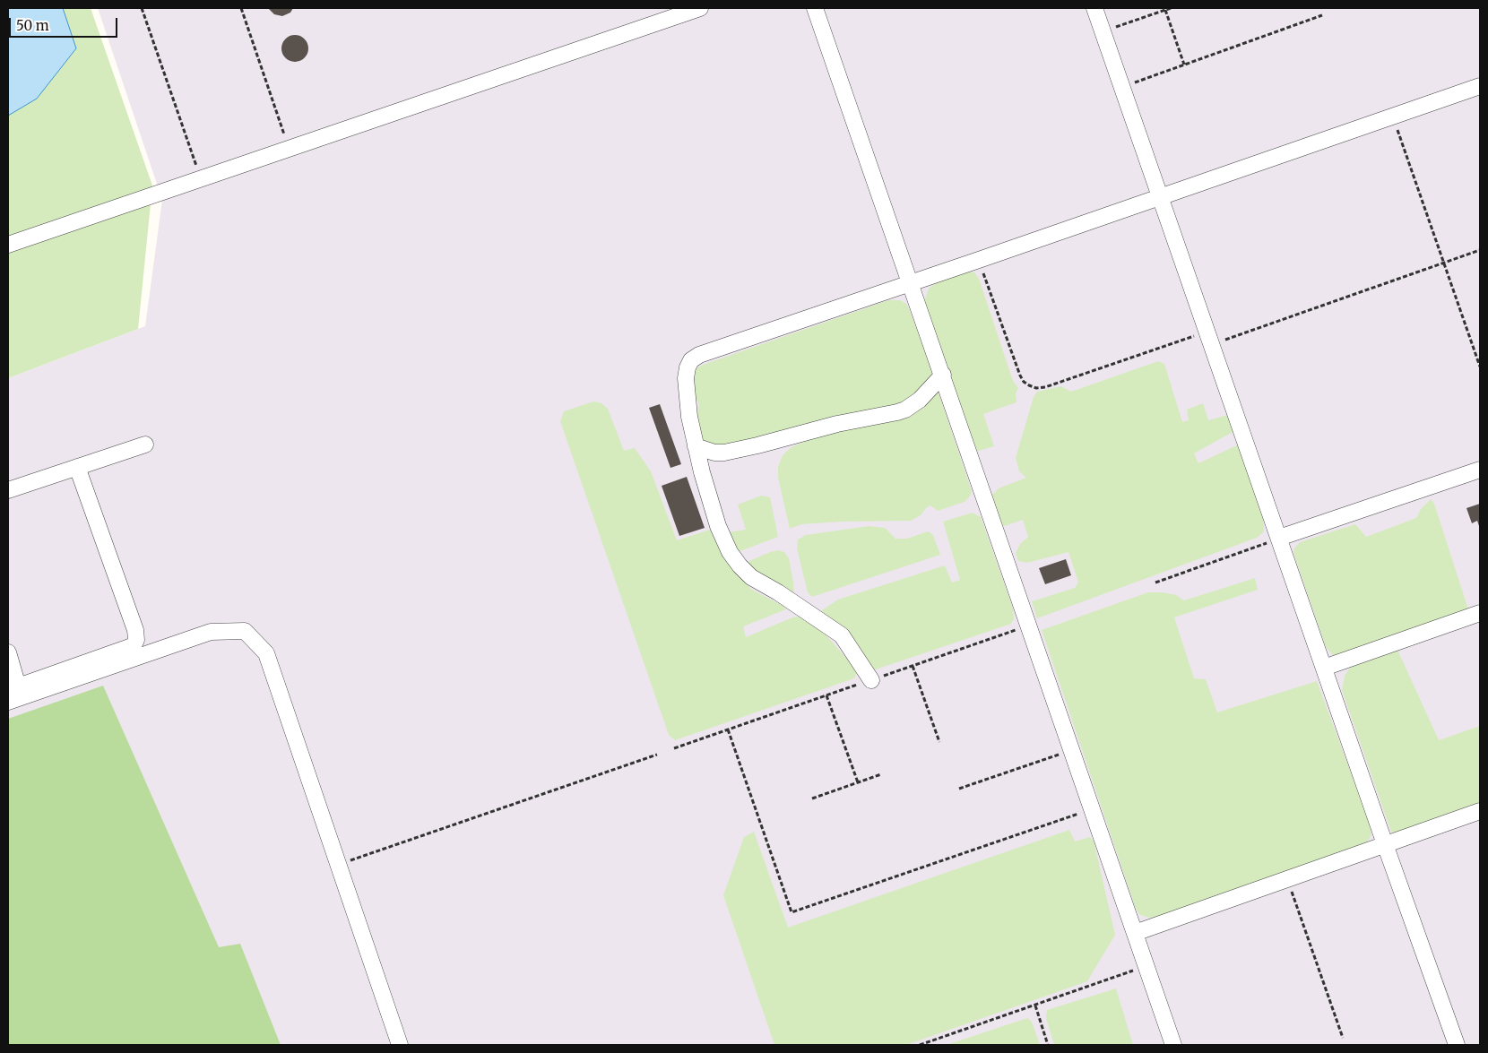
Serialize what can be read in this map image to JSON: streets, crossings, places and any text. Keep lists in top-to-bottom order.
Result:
{
  "scale_bar": "50 m"
}
